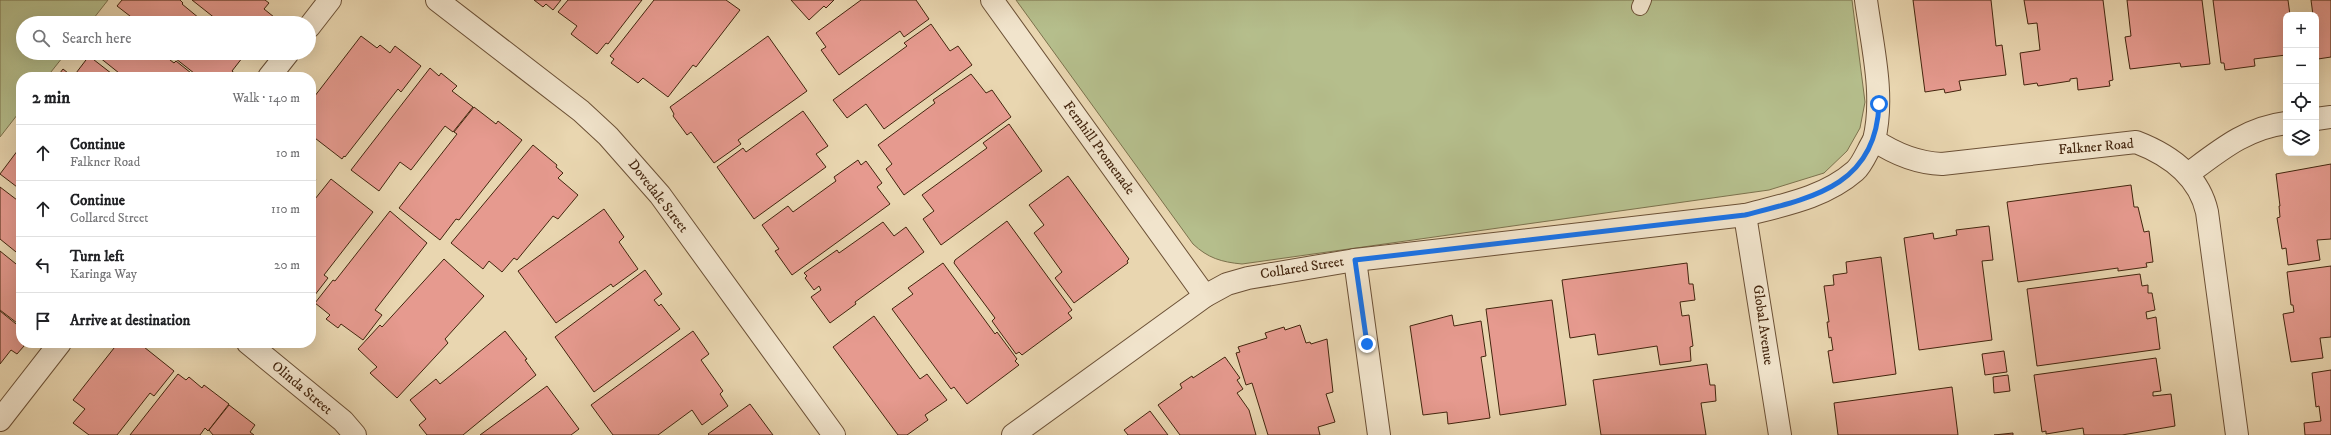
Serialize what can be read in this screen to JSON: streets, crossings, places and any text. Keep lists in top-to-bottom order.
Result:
{
  "streets": {
    "street": [
      "Falkner Road",
      "Fernhill Promenade",
      "Dovedale Street",
      "Collared Street",
      "Global Avenue",
      "Olinda Street"
    ]
  },
  "crossings": [
    ["Falkner Road", "Collared Street"],
    ["Fernhill Promenade", "Collared Street"],
    ["Collared Street", "Global Avenue"]
  ],
  "page": {
    "map_buttons": ["+", "−"],
    "search": "Search here",
    "heading": ["2 min", "Walk · 140 m"],
    "list": [
      ["Continue", "Falkner Road", "10 m"],
      ["Continue", "Collared Street", "110 m"],
      ["Turn left", "Karinga Way", "20 m"],
      "Arrive at destination"
    ]
  }
}
